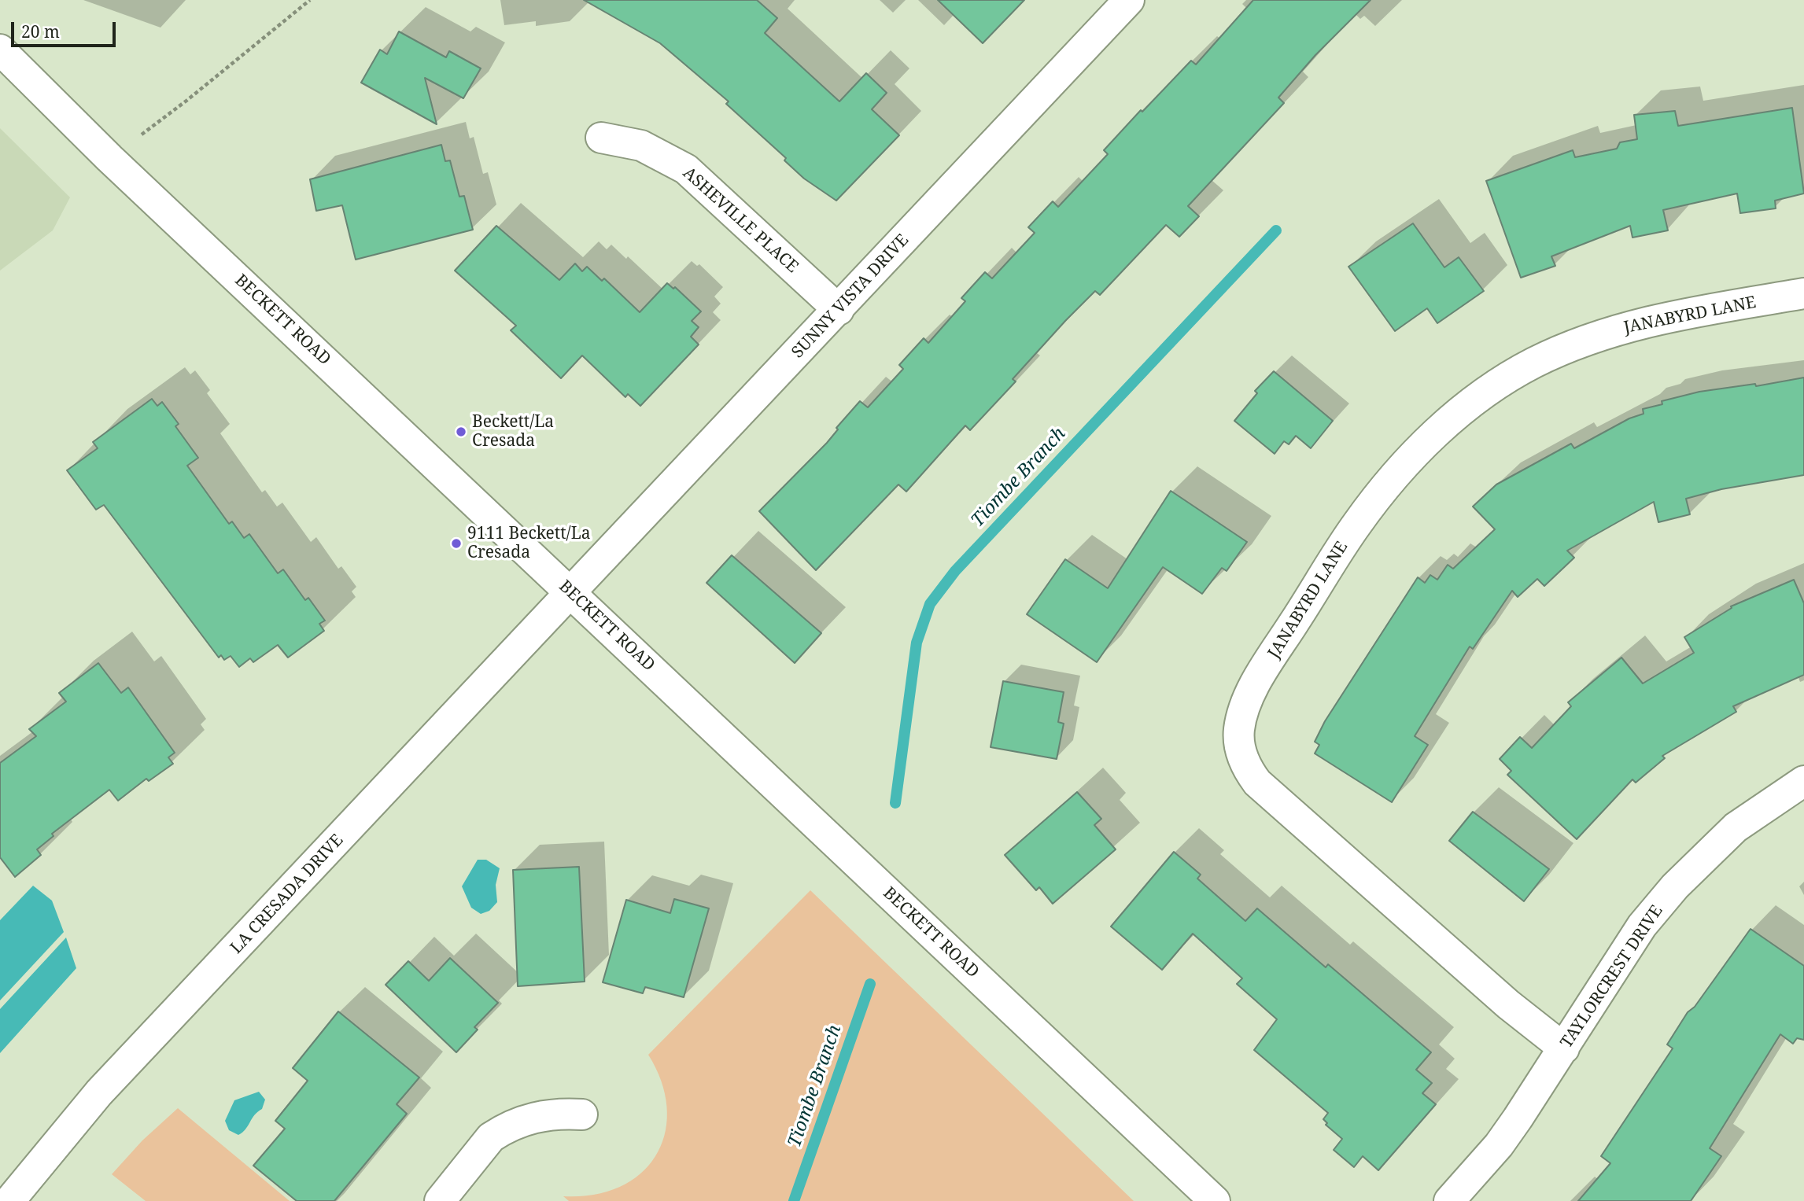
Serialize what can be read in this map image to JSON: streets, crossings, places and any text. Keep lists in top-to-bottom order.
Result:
{
  "streets": {
    "street": [
      "ASHEVILLE PLACE",
      "SUNNY VISTA DRIVE",
      "JANABYRD LANE",
      "BECKETT ROAD",
      "LA CRESADA DRIVE",
      "TAYLORCREST DRIVE"
    ]
  },
  "crossings": [
    ["ASHEVILLE PLACE", "SUNNY VISTA DRIVE"],
    ["SUNNY VISTA DRIVE", "BECKETT ROAD"],
    ["SUNNY VISTA DRIVE", "LA CRESADA DRIVE"],
    ["JANABYRD LANE", "TAYLORCREST DRIVE"],
    ["BECKETT ROAD", "LA CRESADA DRIVE"]
  ],
  "water": ["Tiombe Branch"],
  "places": ["Beckett/La Cresada", "9111 Beckett/La Cresada"],
  "scale_bar": "20 m"
}
